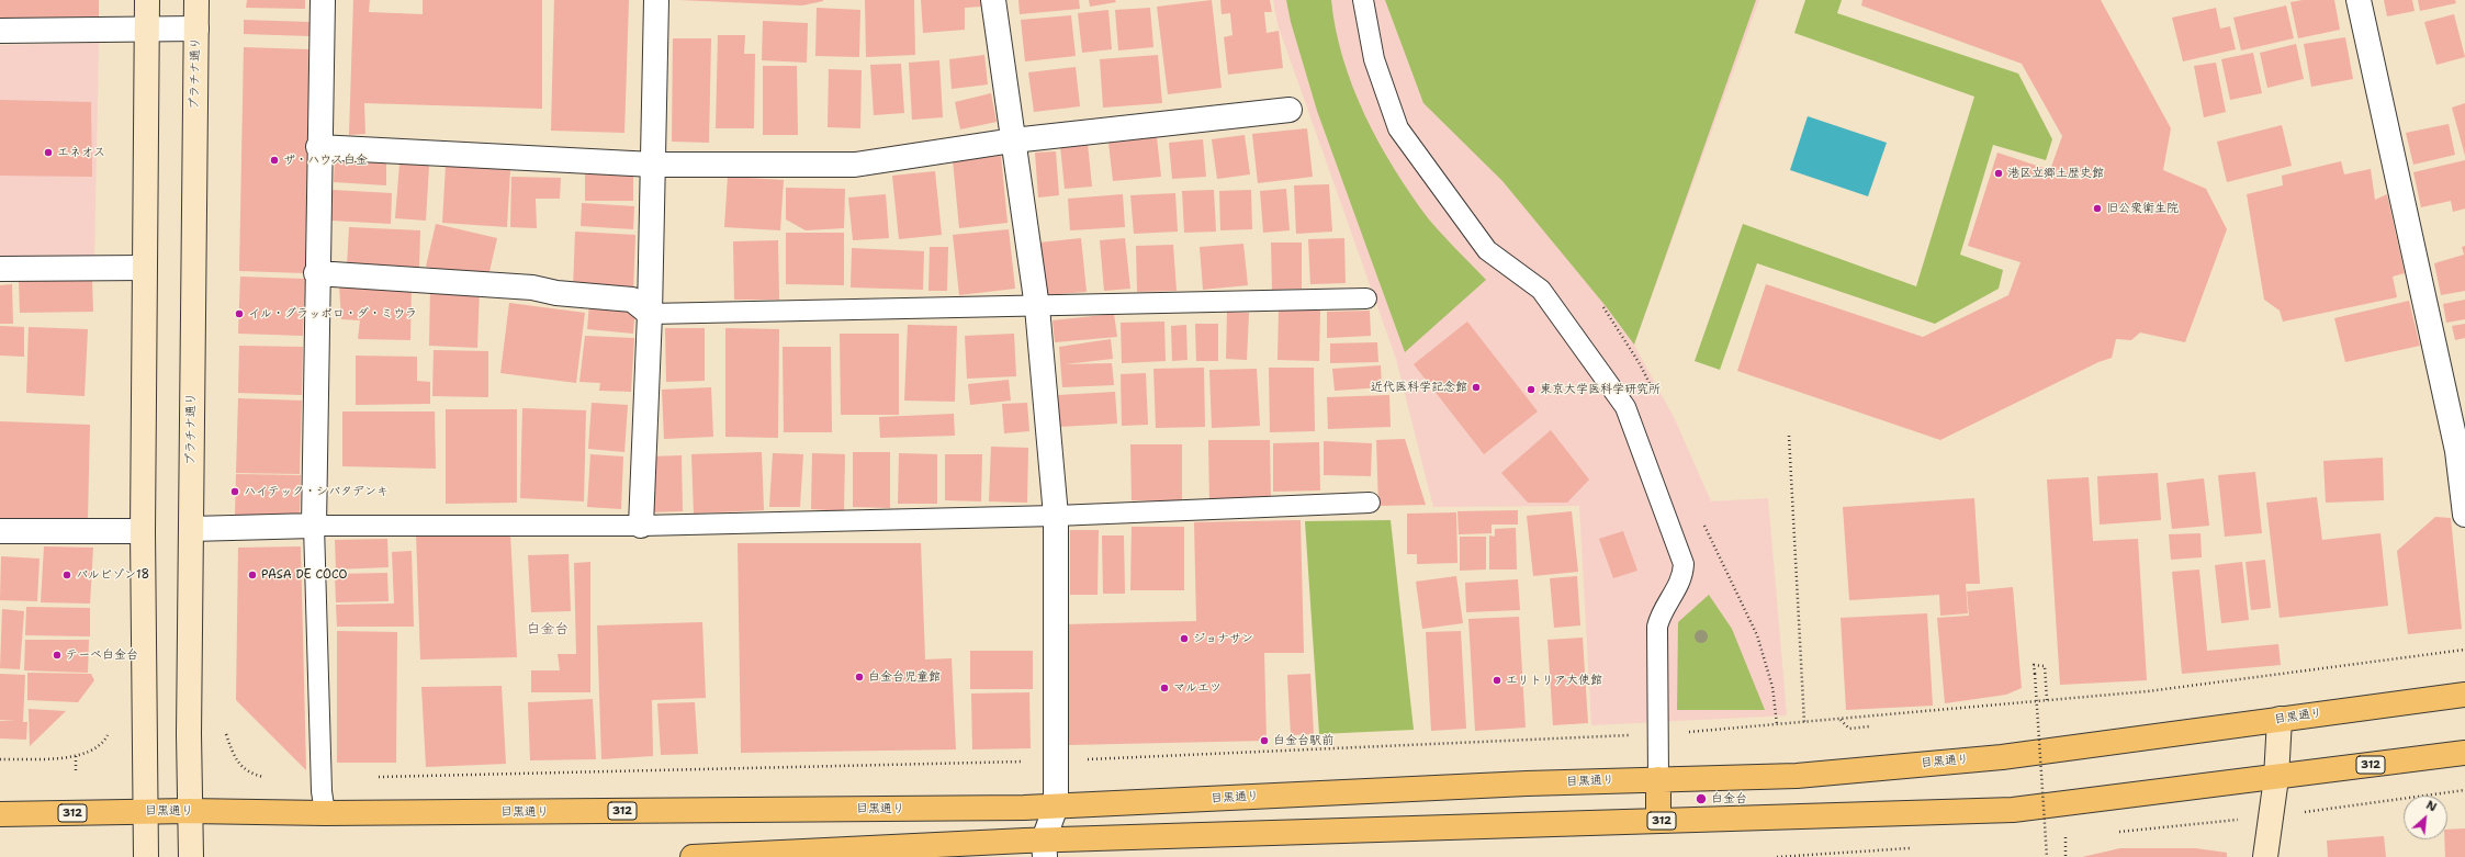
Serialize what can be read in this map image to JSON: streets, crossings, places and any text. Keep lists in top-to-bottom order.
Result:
{
  "streets": {
    "main road": ["プラチナ通り", "目黒通り", "312"]
  },
  "crossings": [
    ["プラチナ通り", "目黒通り"]
  ],
  "districts": ["白金台"],
  "places": [
    "エネオス",
    "ザ・ハウス白金",
    "港区立郷土歴史館",
    "旧公衆衛生院",
    "イル・グラッポロ・ダ・ミウラ",
    "近代医科学記念館",
    "東京大学医科学研究所",
    "ハイテック・シバタデンキ",
    "バルビゾン18",
    "PASA DE COCO",
    "ジョナサン",
    "テーベ白金台",
    "白金台児童館",
    "エリトリア大使館",
    "マルエツ",
    "白金台駅前",
    "白金台"
  ],
  "north": "top right"
}
